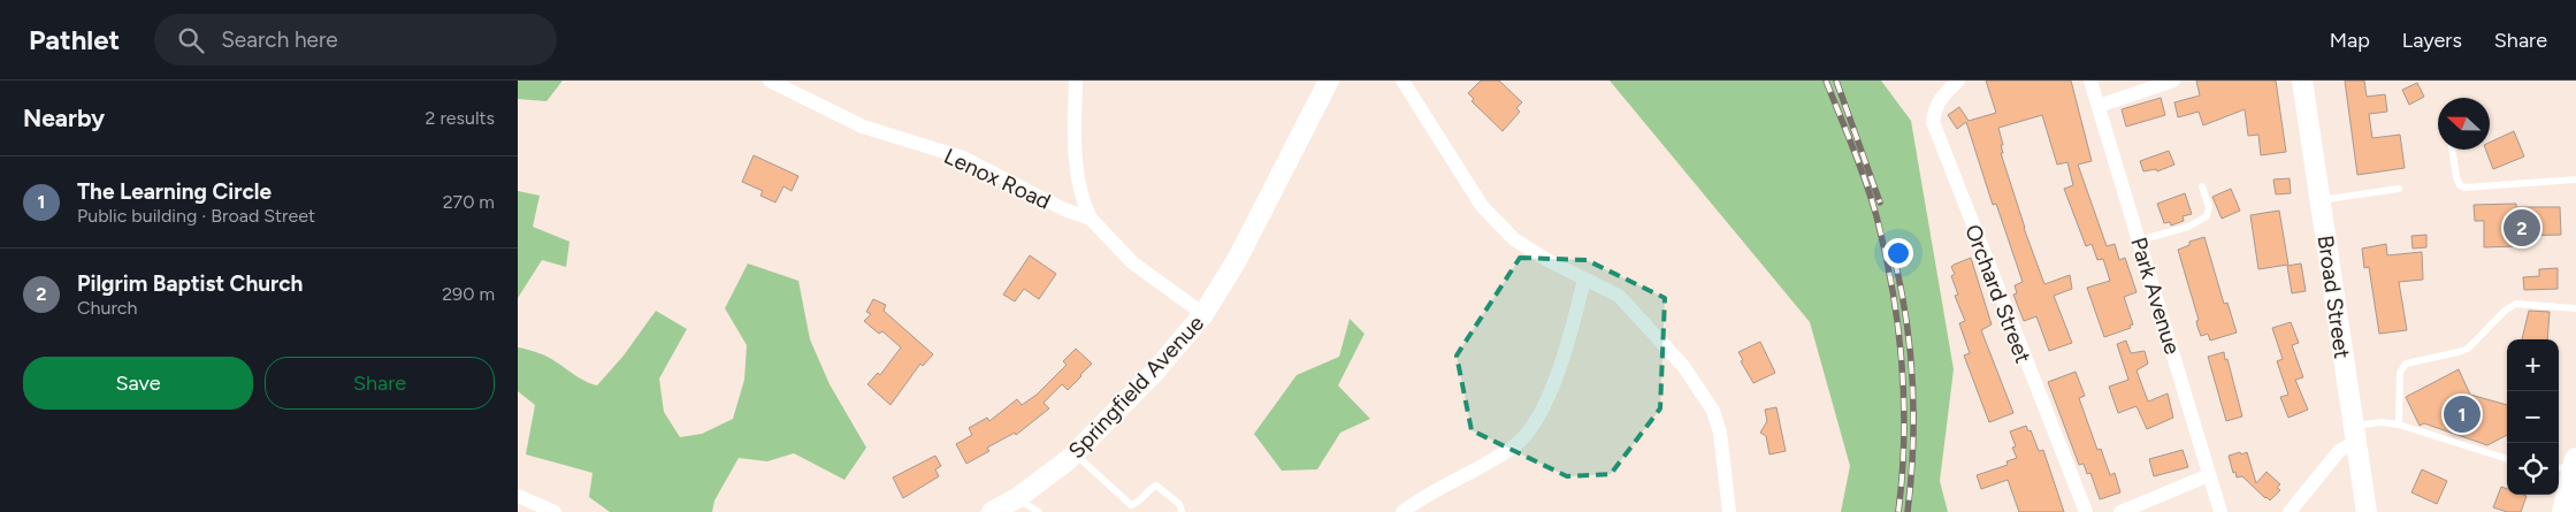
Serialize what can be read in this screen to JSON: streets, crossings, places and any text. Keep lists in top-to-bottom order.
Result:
{
  "streets": {
    "main road": ["Broad Street", "Springfield Avenue"],
    "street": ["Lenox Road", "Orchard Street", "Park Avenue"]
  },
  "crossings": [
    ["Lenox Road", "Springfield Avenue"]
  ],
  "north": "left",
  "page": {
    "header": "Pathlet",
    "search": "Search here",
    "nav": ["Map", "Layers", "Share"],
    "heading": ["Nearby", "2 results"],
    "list": [
      {
        "mark": "1",
        "name": "The Learning Circle",
        "note": "Public building · Broad Street",
        "value": "270 m"
      },
      {
        "mark": "2",
        "name": "Pilgrim Baptist Church",
        "note": "Church",
        "value": "290 m"
      }
    ],
    "pins": ["2", "1"],
    "buttons": ["Save", "Share"],
    "map_buttons": ["+", "−"]
  }
}
